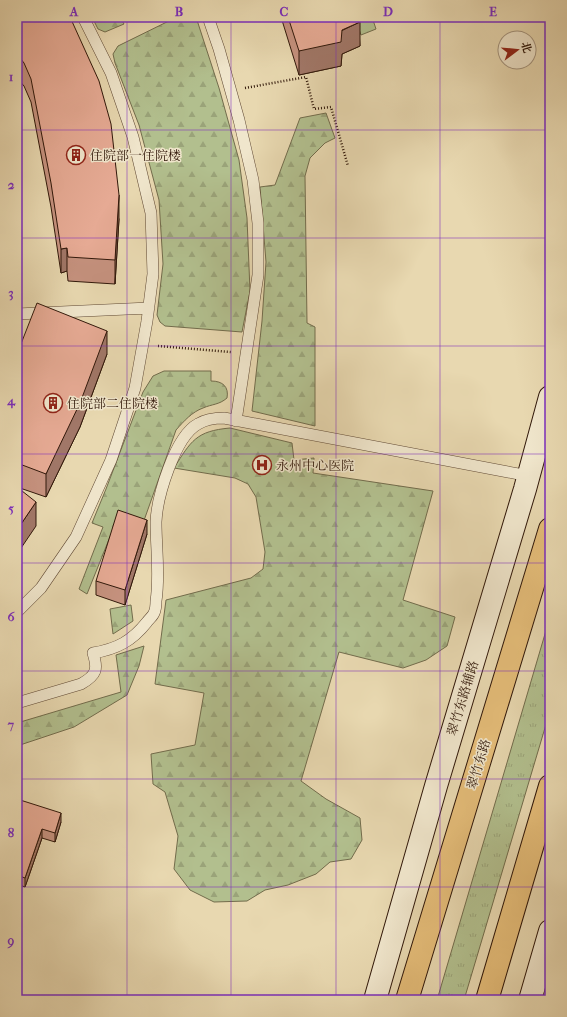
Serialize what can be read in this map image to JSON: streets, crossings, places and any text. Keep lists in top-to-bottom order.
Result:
{
  "streets": {
    "main road": ["翠竹东路辅路", "翠竹东路"]
  },
  "places": {
    "building": ["住院部一住院楼", "住院部二住院楼"],
    "hospital": ["永州中心医院"]
  },
  "north": "right",
  "grid": {
    "columns": [
      "A",
      "B",
      "C",
      "D",
      "E"
    ],
    "rows": [
      "1",
      "2",
      "3",
      "4",
      "5",
      "6",
      "7",
      "8",
      "9"
    ]
  }
}
